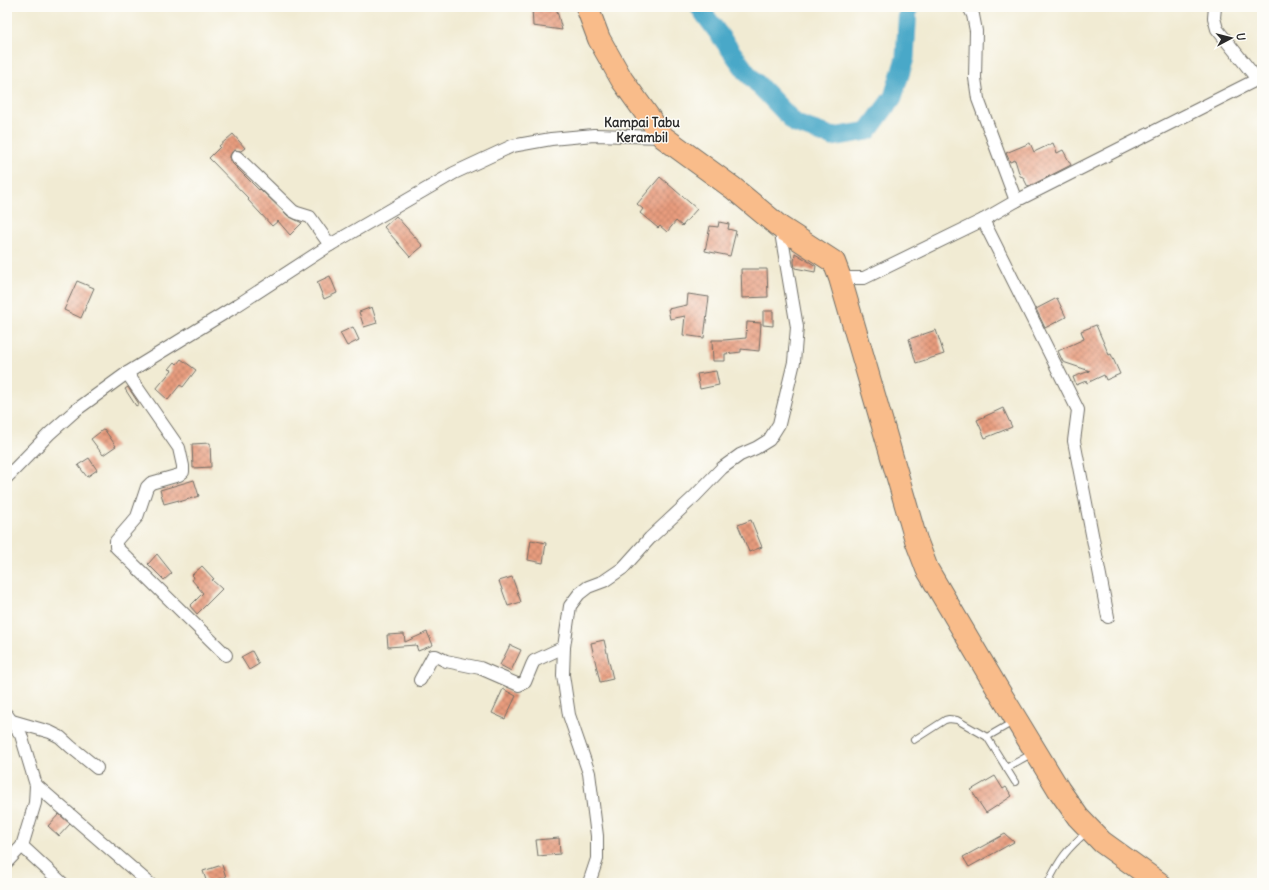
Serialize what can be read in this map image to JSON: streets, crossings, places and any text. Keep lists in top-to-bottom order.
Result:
{
  "districts": ["Kampai Tabu Kerambil"],
  "north": "right"
}
